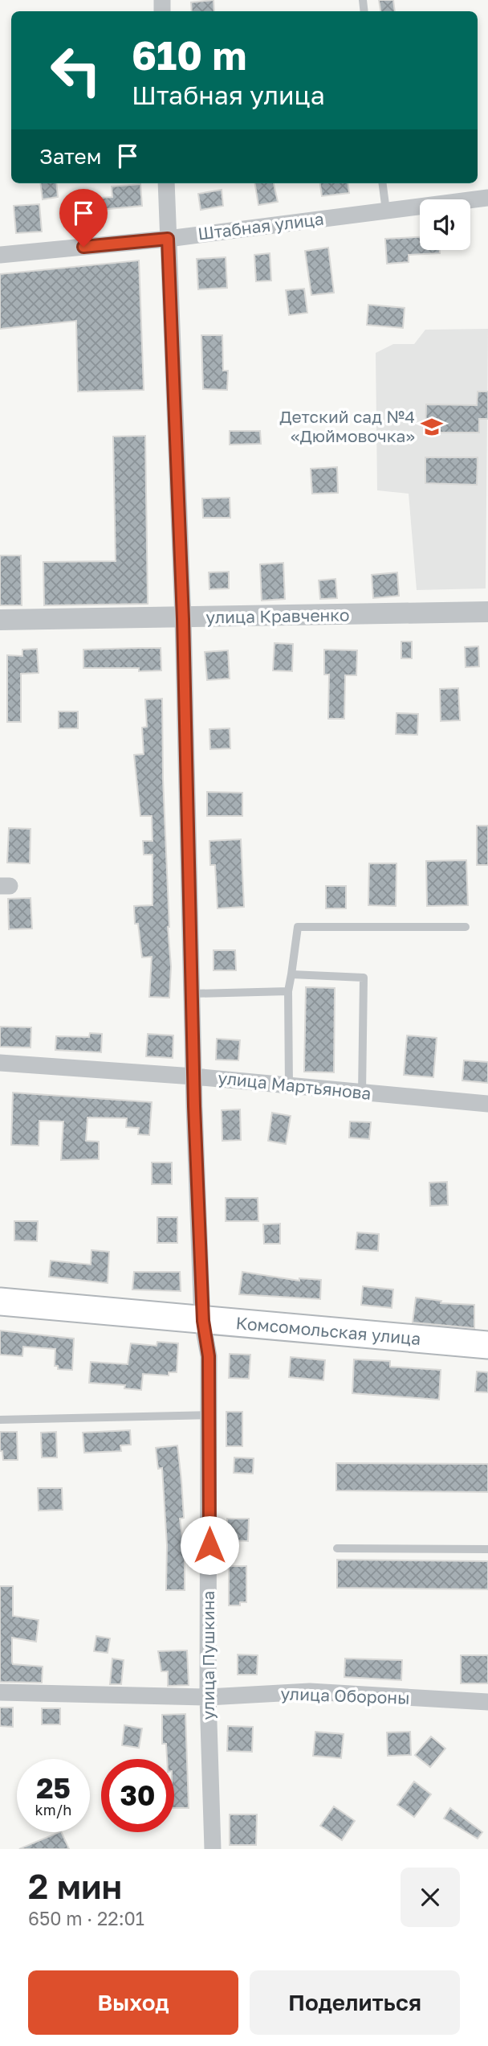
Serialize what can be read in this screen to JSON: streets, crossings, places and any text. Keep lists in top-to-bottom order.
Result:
{
  "streets": {
    "main road": ["Комсомольская улица"],
    "street": [
      "Штабная улица",
      "улица Кравченко",
      "улица Мартьянова",
      "улица Пушкина",
      "улица Обороны"
    ]
  },
  "crossings": [
    ["Штабная улица", "улица Пушкина"],
    ["улица Кравченко", "улица Пушкина"],
    ["улица Мартьянова", "улица Пушкина"],
    ["Комсомольская улица", "улица Пушкина"],
    ["улица Пушкина", "улица Обороны"]
  ],
  "places": {
    "school or university": ["Детский сад №4 «Дюймовочка»"]
  },
  "page": {
    "turn": ["610 m", "Штабная улица"],
    "then": "Затем",
    "speed": "25 km/h",
    "limit": "30",
    "heading": ["2 мин", "650 m · 22:01"],
    "buttons": ["Выход", "Поделиться"]
  }
}
